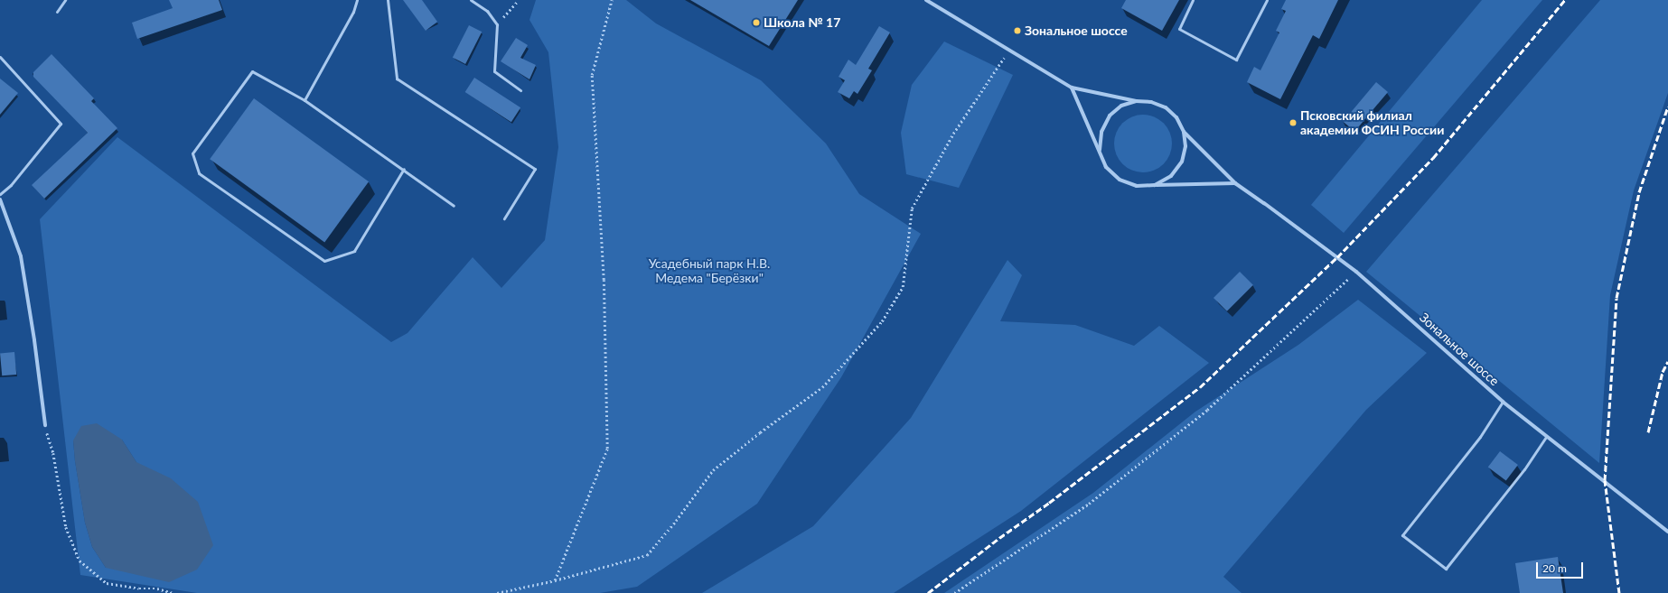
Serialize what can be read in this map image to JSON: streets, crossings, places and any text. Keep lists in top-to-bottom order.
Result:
{
  "streets": {
    "street": ["Зональное шоссе"]
  },
  "parks": ["Усадебный парк Н.В. Медема \"Берёзки\""],
  "places": ["Школа № 17", "Зональное шоссе", "Псковский филиал академии ФСИН России"],
  "scale_bar": "20 m"
}
